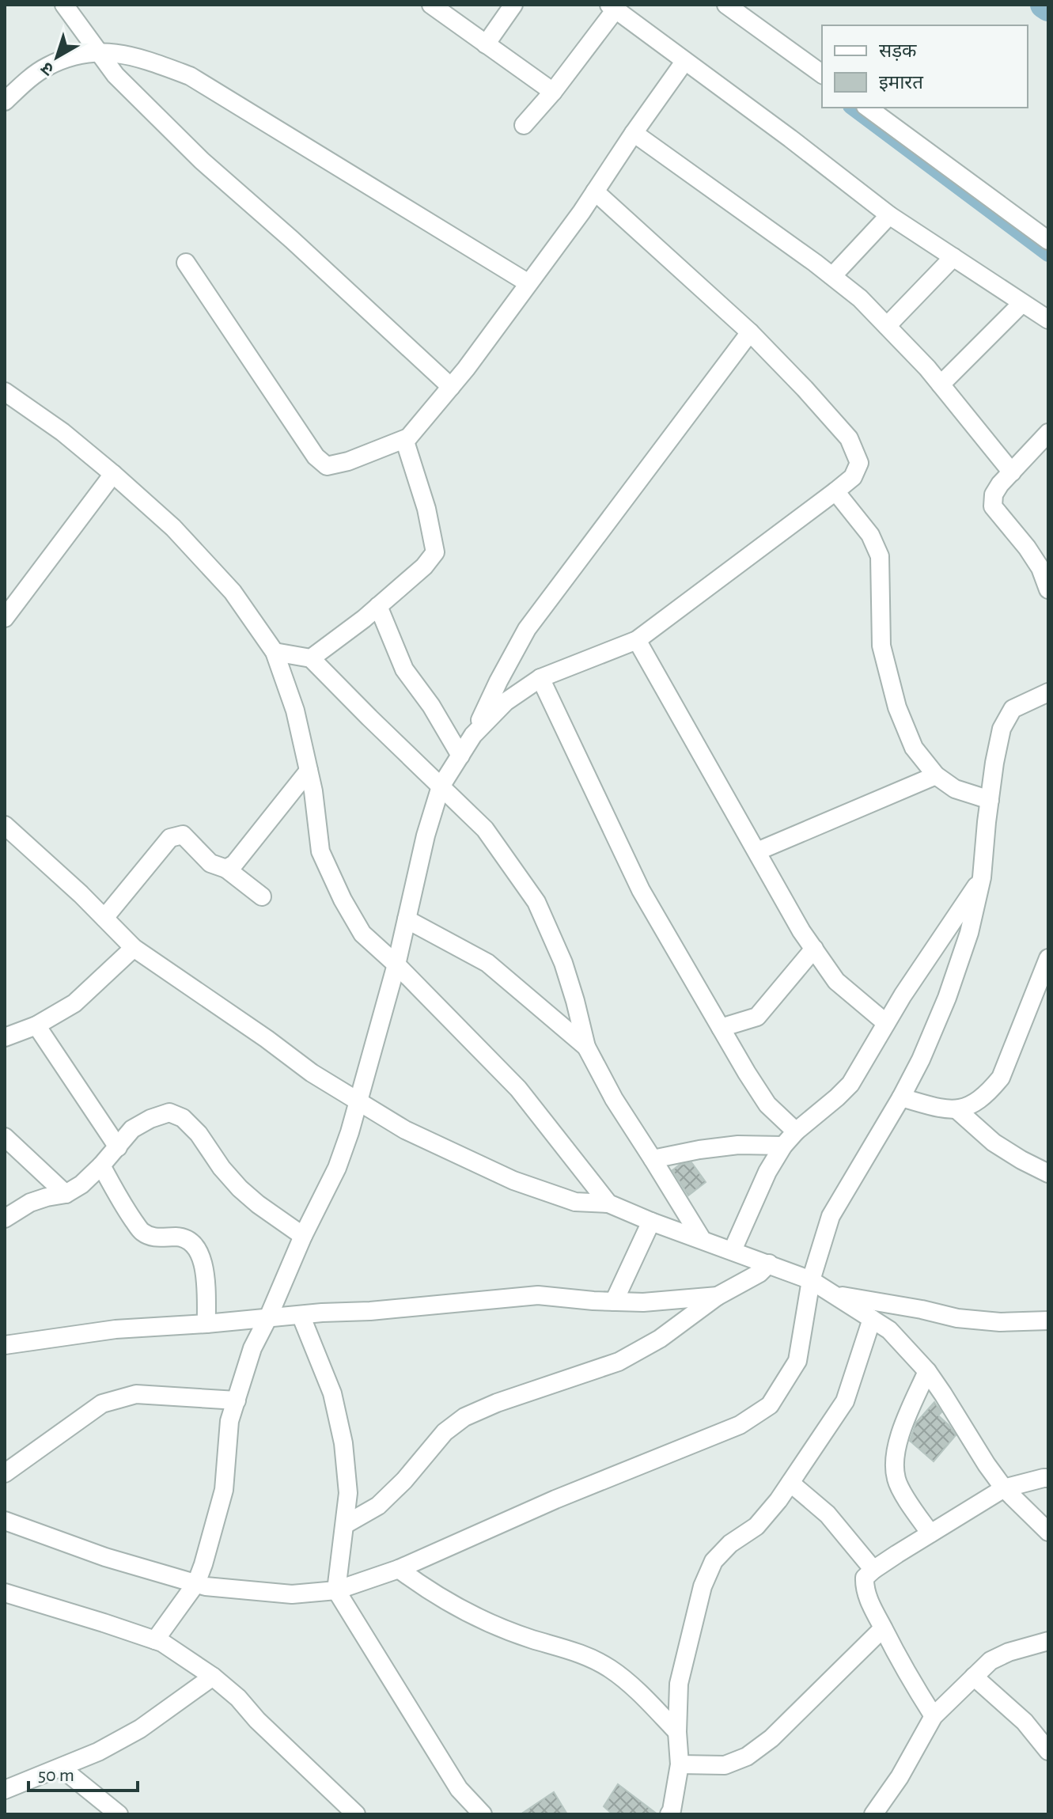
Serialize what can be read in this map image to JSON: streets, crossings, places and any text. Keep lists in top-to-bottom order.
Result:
{
  "legend": ["सड़क", "इमारत"],
  "scale_bar": "50 m",
  "north": "bottom left"
}
